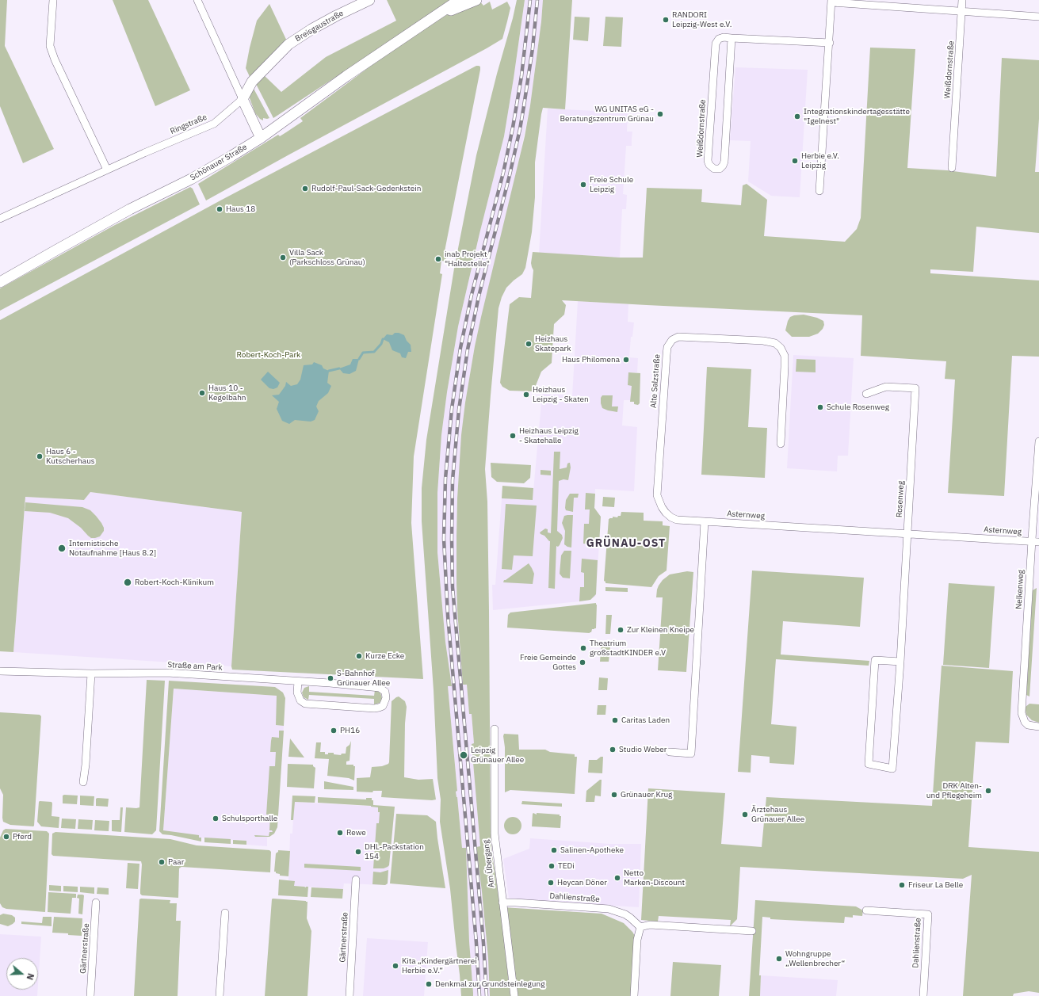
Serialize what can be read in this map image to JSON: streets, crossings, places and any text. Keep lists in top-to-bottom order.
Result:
{
  "streets": {
    "main road": ["Breisgaustraße", "Schönauer Straße"],
    "street": [
      "Weißdornstraße",
      "Ringstraße",
      "Alte Salzstraße",
      "Rosenweg",
      "Asternweg",
      "Nelkenweg",
      "Straße am Park",
      "Am Übergang",
      "Dahlienstraße",
      "Gärtnerstraße"
    ]
  },
  "crossings": [
    ["Breisgaustraße", "Ringstraße"],
    ["Alte Salzstraße", "Asternweg"],
    ["Rosenweg", "Asternweg"],
    ["Asternweg", "Nelkenweg"],
    ["Am Übergang", "Dahlienstraße"]
  ],
  "districts": ["GRÜNAU-OST"],
  "parks": ["Robert-Koch-Park"],
  "places": [
    "RANDORI Leipzig-West e.V.",
    "WG UNITAS eG - Beratungszentrum Grünau",
    "Integrationskindertagesstätte \"Igelnest\"",
    "Herbie e.V. Leipzig",
    "Freie Schule Leipzig",
    "Rudolf-Paul-Sack-Gedenkstein",
    "Haus 18",
    "Villa Sack (Parkschloss Grünau)",
    "inab Projekt \"Haltestelle\"",
    "Heizhaus Skatepark",
    "Haus Philomena",
    "Haus 10 - Kegelbahn",
    "Heizhaus Leipzig - Skaten",
    "Schule Rosenweg",
    "Heizhaus Leipzig - Skatehalle",
    "Haus 6 - Kutscherhaus",
    "Internistische Notaufnahme [Haus 8.2]",
    "Robert-Koch-Klinikum",
    "Zur Kleinen Kneipe",
    "Theatrium großstadtKINDER e.V",
    "Kurze Ecke",
    "Freie Gemeinde Gottes",
    "S-Bahnhof Grünauer Allee",
    "Caritas Laden",
    "PH16",
    "Studio Weber",
    "Leipzig Grünauer Allee",
    "DRK Alten- und Pflegeheim",
    "Grünauer Krug",
    "Ärztehaus Grünauer Allee",
    "Schulsporthalle",
    "Rewe",
    "Pferd",
    "Salinen-Apotheke",
    "DHL-Packstation 154",
    "Paar",
    "TEDi",
    "Netto Marken-Discount",
    "Heycan Döner",
    "Friseur La Belle",
    "Wohngruppe „Wellenbrecher“",
    "Kita „Kindergärtnerei Herbie e.V.“",
    "Denkmal zur Grundsteinlegung"
  ],
  "north": "right"
}
